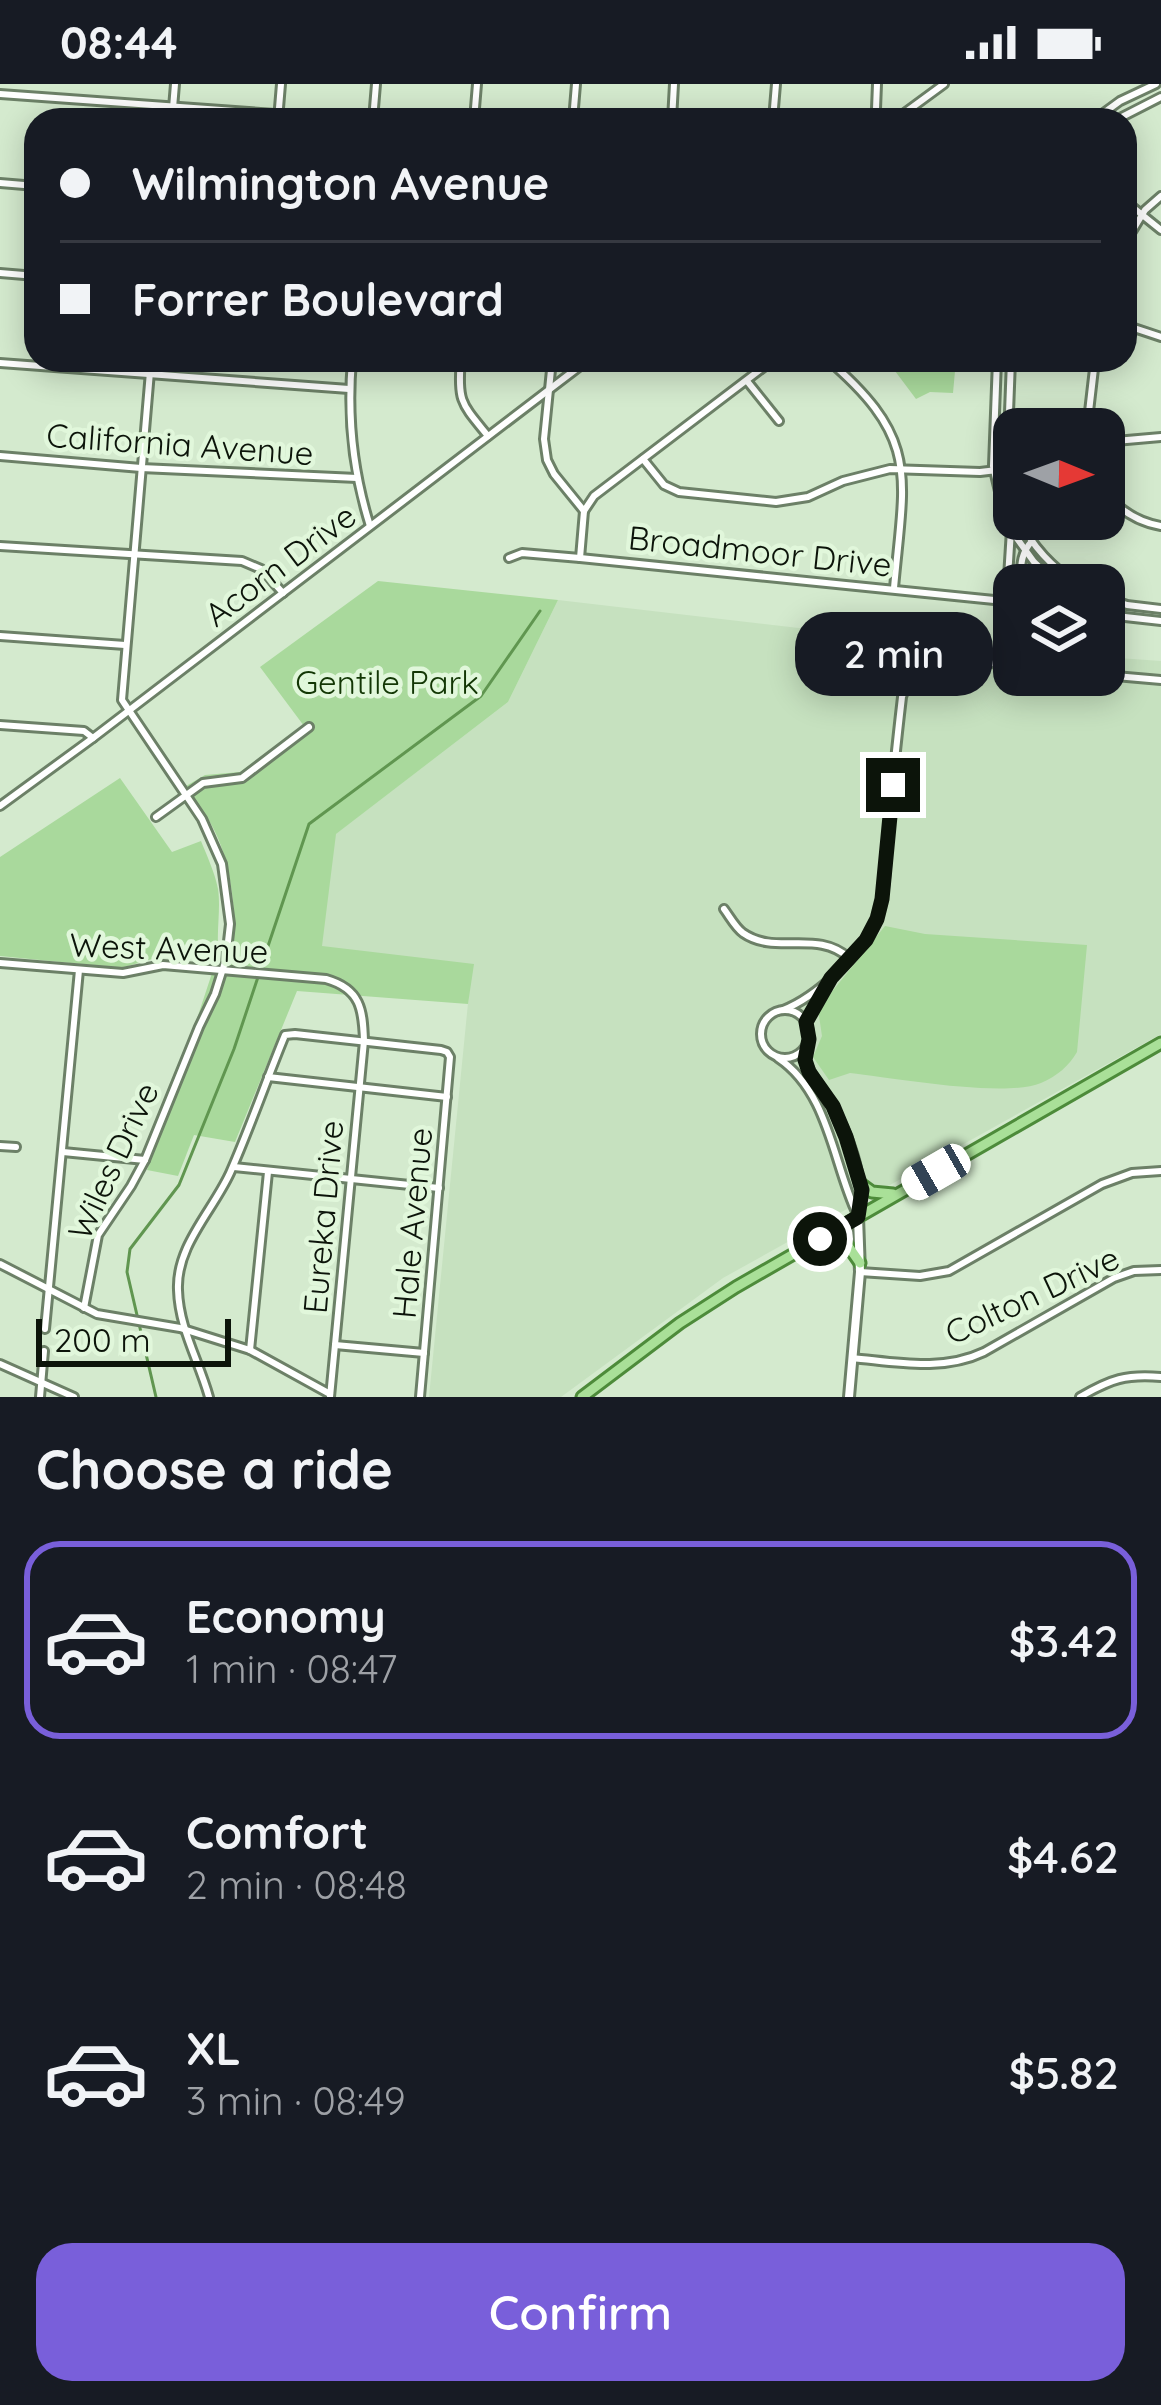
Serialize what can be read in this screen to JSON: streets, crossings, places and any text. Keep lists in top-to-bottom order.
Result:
{
  "streets": {
    "street": [
      "California Avenue",
      "Broadmoor Drive",
      "Acorn Drive",
      "West Avenue",
      "Wiles Drive",
      "Eureka Drive",
      "Hale Avenue",
      "Colton Drive"
    ]
  },
  "crossings": [
    ["Acorn Drive", "Wiles Drive"],
    ["West Avenue", "Wiles Drive"],
    ["West Avenue", "Eureka Drive"],
    ["West Avenue", "Hale Avenue"],
    ["Eureka Drive", "Hale Avenue"]
  ],
  "parks": ["Gentile Park"],
  "scale_bar": "200 m",
  "north": "right",
  "page": {
    "status": "08:44",
    "banner": ["Wilmington Avenue", "Forrer Boulevard"],
    "bubble": "2 min",
    "scale": "200 m",
    "heading": "Choose a ride",
    "list": [
      {
        "name": "Economy",
        "note": "1 min · 08:47",
        "value": "$3.42"
      },
      {
        "name": "Comfort",
        "note": "2 min · 08:48",
        "value": "$4.62"
      },
      {
        "name": "XL",
        "note": "3 min · 08:49",
        "value": "$5.82"
      }
    ],
    "buttons": "Confirm"
  }
}
